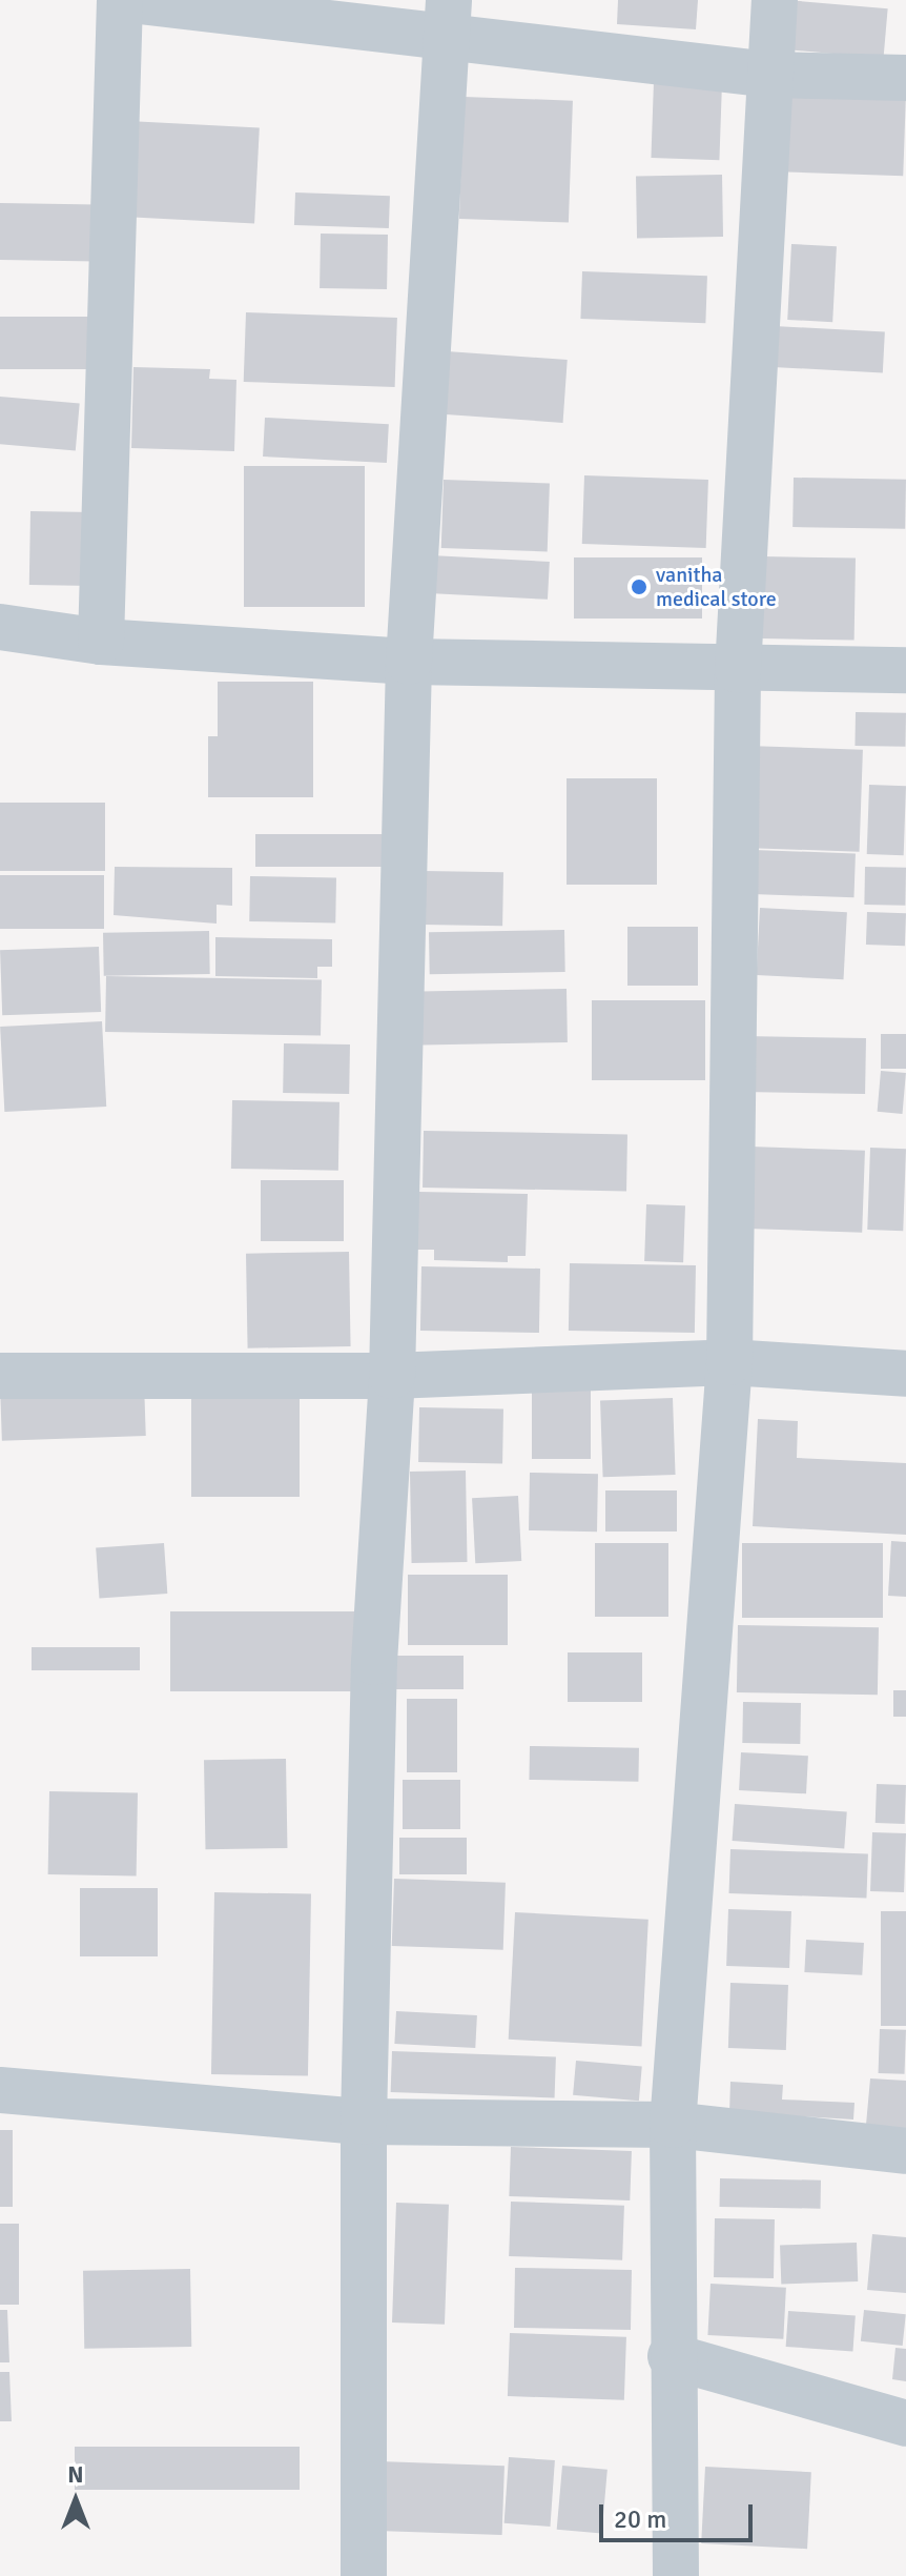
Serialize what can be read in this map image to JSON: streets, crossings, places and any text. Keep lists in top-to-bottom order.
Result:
{
  "places": ["vanitha medical store"],
  "scale_bar": "20 m",
  "north": "top"
}
